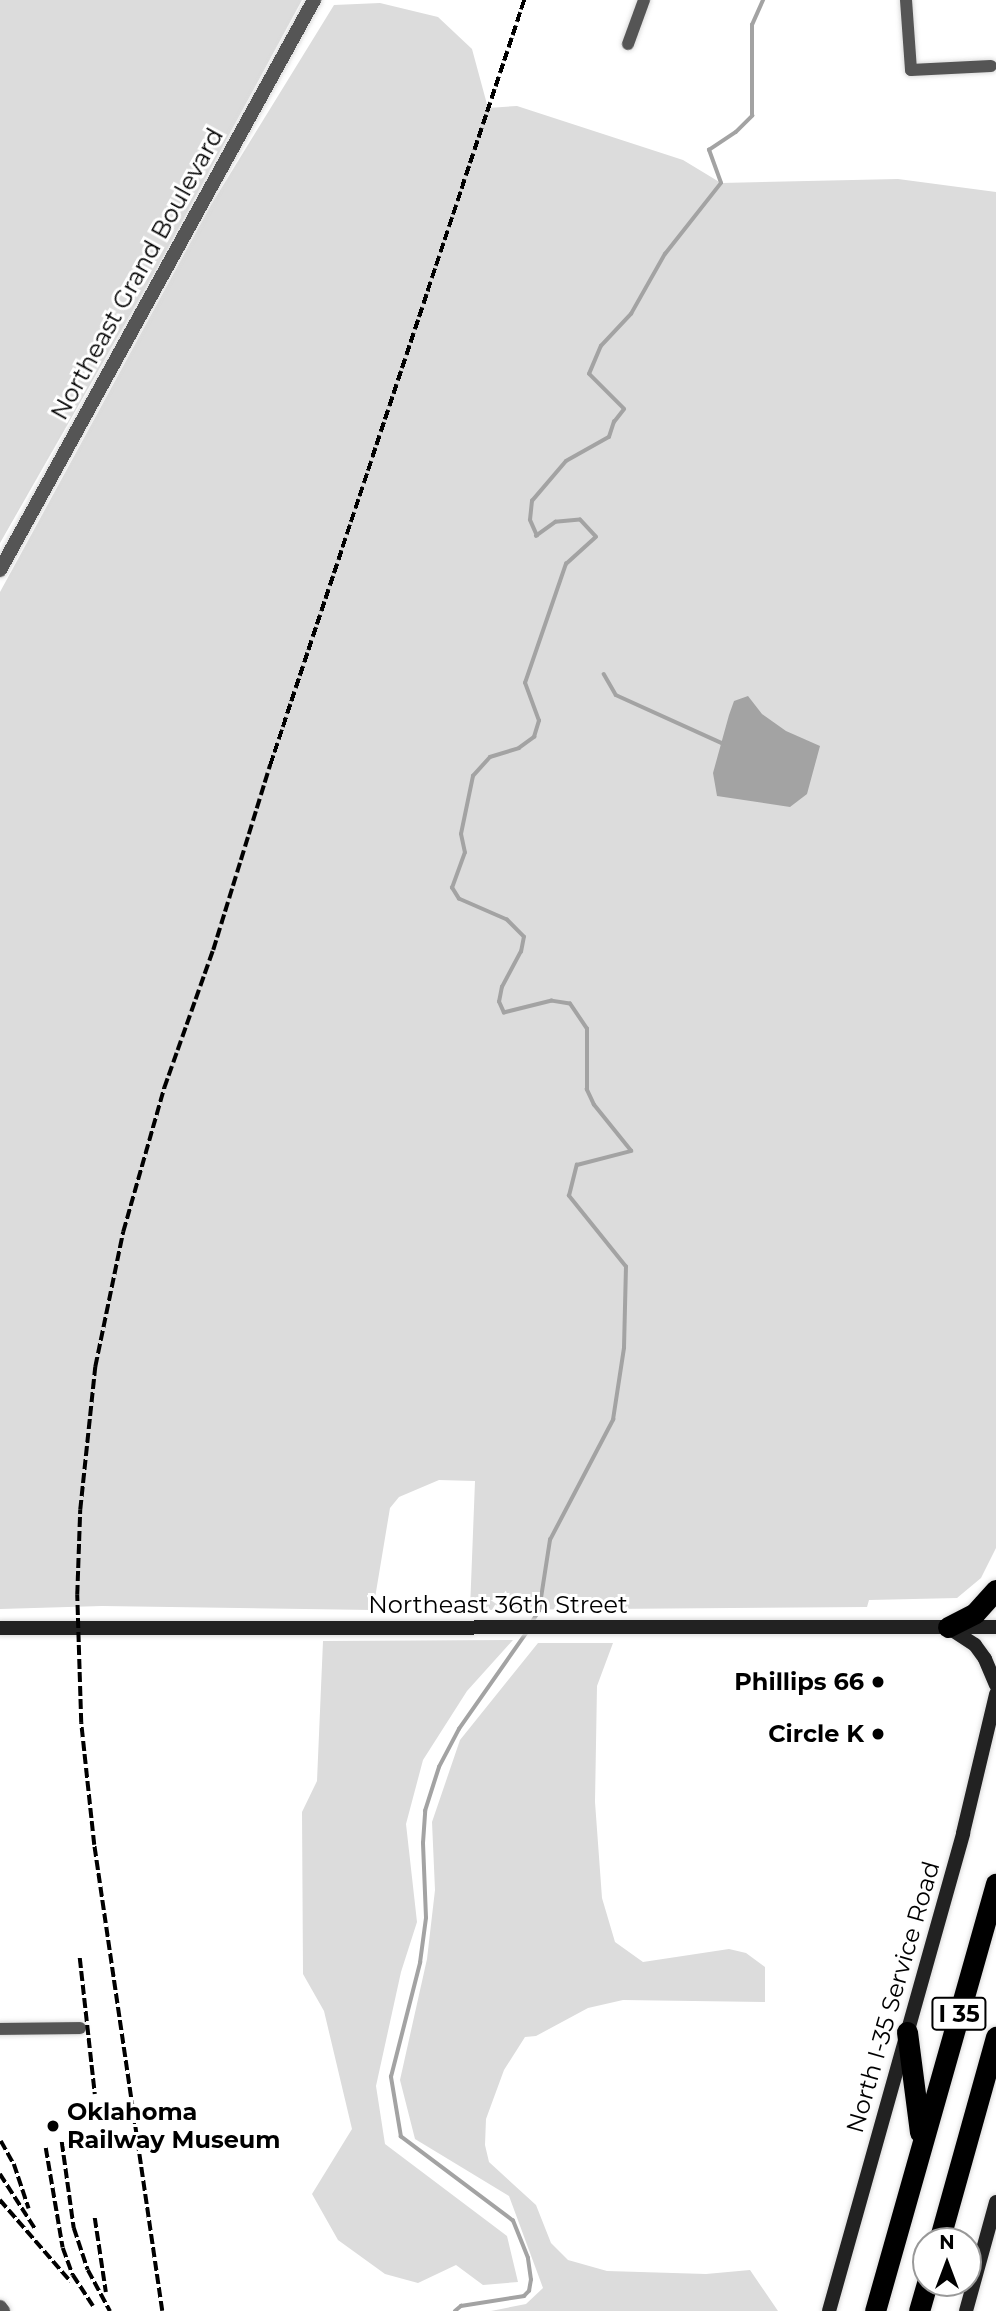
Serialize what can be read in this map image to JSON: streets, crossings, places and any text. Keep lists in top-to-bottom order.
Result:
{
  "streets": {
    "highway": ["I 35"],
    "main road": ["Northeast 36th Street", "North I-35 Service Road"],
    "street": ["Northeast Grand Boulevard"]
  },
  "places": ["Phillips 66", "Circle K", "Oklahoma Railway Museum"],
  "north": "top"
}
